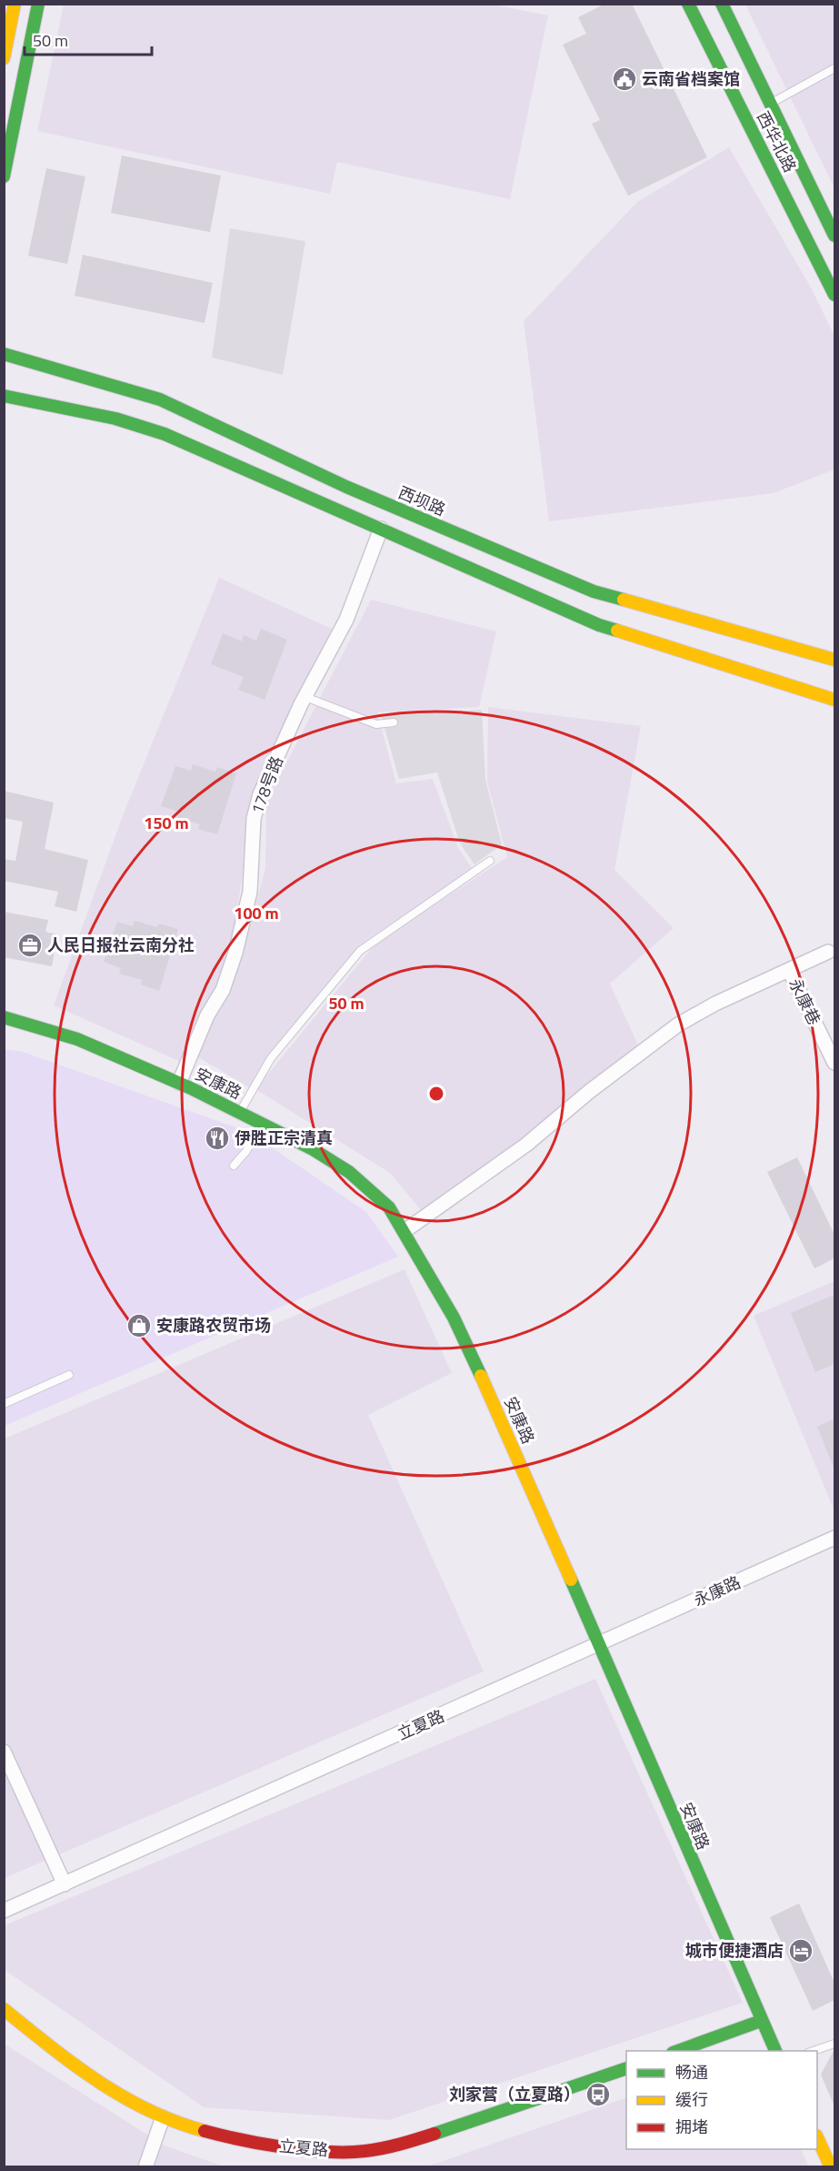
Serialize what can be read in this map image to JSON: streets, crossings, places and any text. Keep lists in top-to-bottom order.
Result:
{
  "streets": {
    "street": [
      "西华北路",
      "西坝路",
      "178号路",
      "永康巷",
      "安康路",
      "永康路",
      "立夏路"
    ]
  },
  "crossings": [
    ["178号路", "安康路"],
    ["安康路", "永康路"],
    ["安康路", "立夏路"],
    ["永康路", "立夏路"]
  ],
  "places": {
    "public building": ["云南省档案馆"],
    "office": ["人民日报社云南分社"],
    "restaurant": ["伊胜正宗清真"],
    "shop": ["安康路农贸市场"],
    "hotel": ["城市便捷酒店"],
    "bus stop": ["刘家营（立夏路）"]
  },
  "legend": ["畅通", "缓行", "拥堵"],
  "scale_bar": "50 m",
  "rings": ["150 m", "100 m", "50 m"]
}
